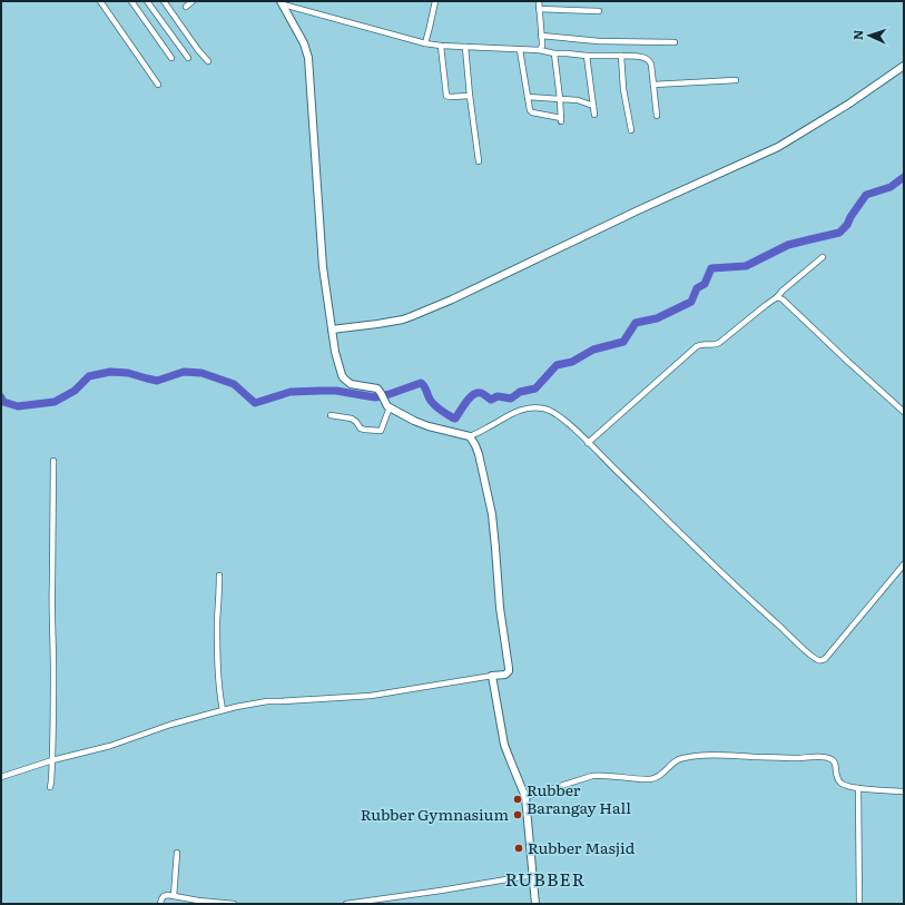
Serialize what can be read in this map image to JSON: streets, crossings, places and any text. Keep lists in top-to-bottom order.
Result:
{
  "districts": ["RUBBER"],
  "places": ["Rubber Barangay Hall", "Rubber Gymnasium", "Rubber Masjid"],
  "north": "left"
}
